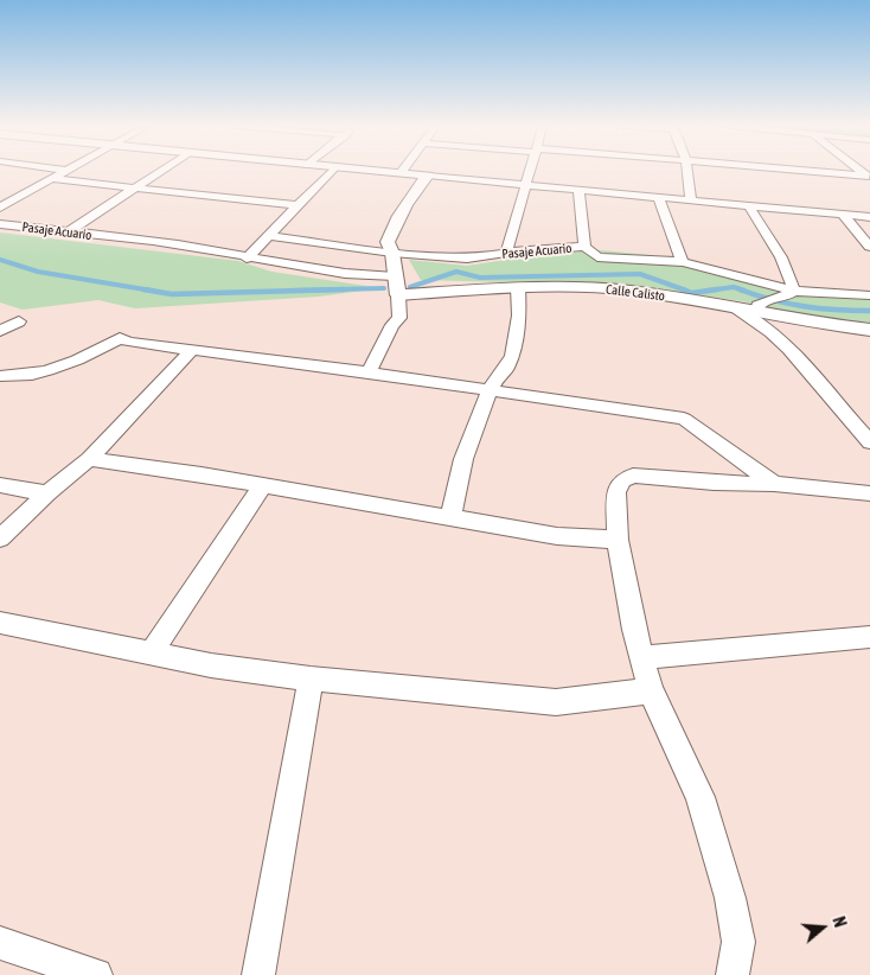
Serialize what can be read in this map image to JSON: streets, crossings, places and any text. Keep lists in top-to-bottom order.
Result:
{
  "streets": {
    "street": ["Pasaje Acuario", "Calle Calisto"]
  },
  "north": "right"
}
